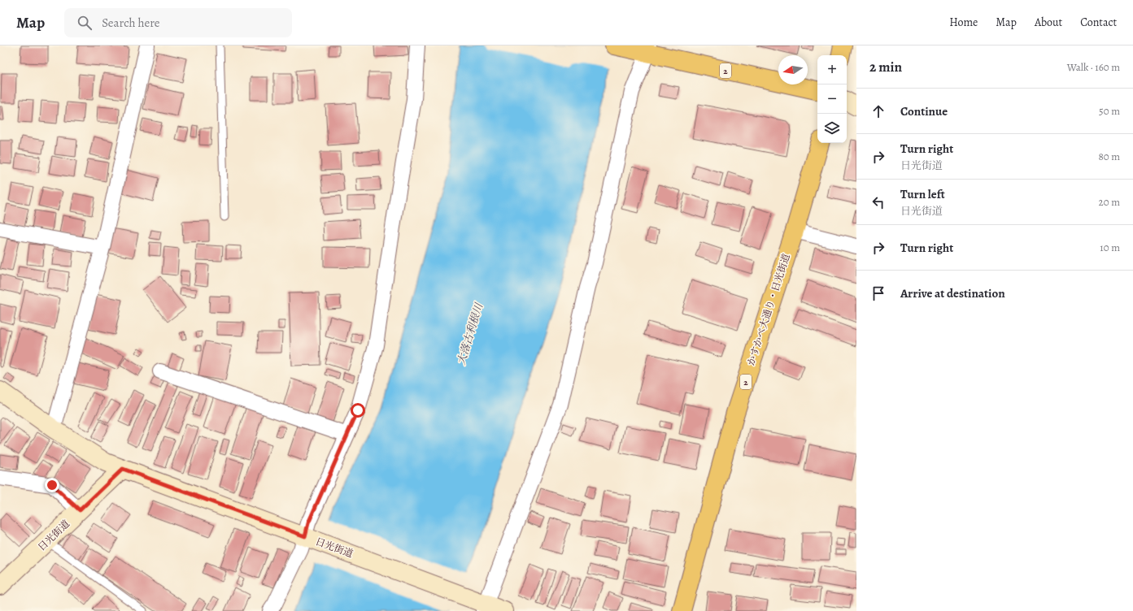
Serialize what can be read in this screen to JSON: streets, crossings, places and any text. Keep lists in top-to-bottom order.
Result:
{
  "streets": {
    "main road": ["2", "かすかべ大通り・日光街道", "日光街道"]
  },
  "water": ["大落古利根川"],
  "north": "left",
  "page": {
    "header": "Map",
    "search": "Search here",
    "nav": [
      "Home",
      "Map",
      "About",
      "Contact"
    ],
    "heading": ["2 min", "Walk · 160 m"],
    "map_buttons": ["+", "−"],
    "list": [
      ["Continue", "50 m"],
      ["Turn right", "日光街道", "80 m"],
      ["Turn left", "日光街道", "20 m"],
      ["Turn right", "10 m"],
      "Arrive at destination"
    ]
  }
}
